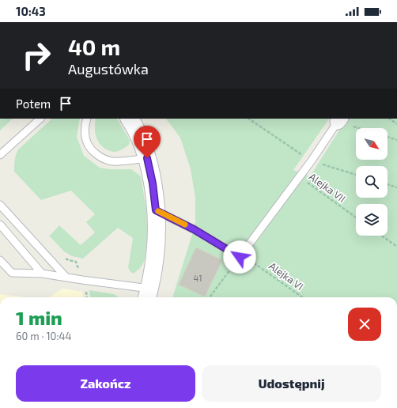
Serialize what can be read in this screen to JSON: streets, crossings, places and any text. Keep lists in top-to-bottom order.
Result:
{
  "streets": {
    "path": ["Alejka VII", "Alejka VI"]
  },
  "house_numbers": ["41"],
  "north": "bottom right",
  "page": {
    "status": "10:43",
    "turn": ["40 m", "Augustówka"],
    "then": "Potem",
    "heading": ["1 min", "60 m · 10:44"],
    "buttons": ["Zakończ", "Udostępnij"]
  }
}
